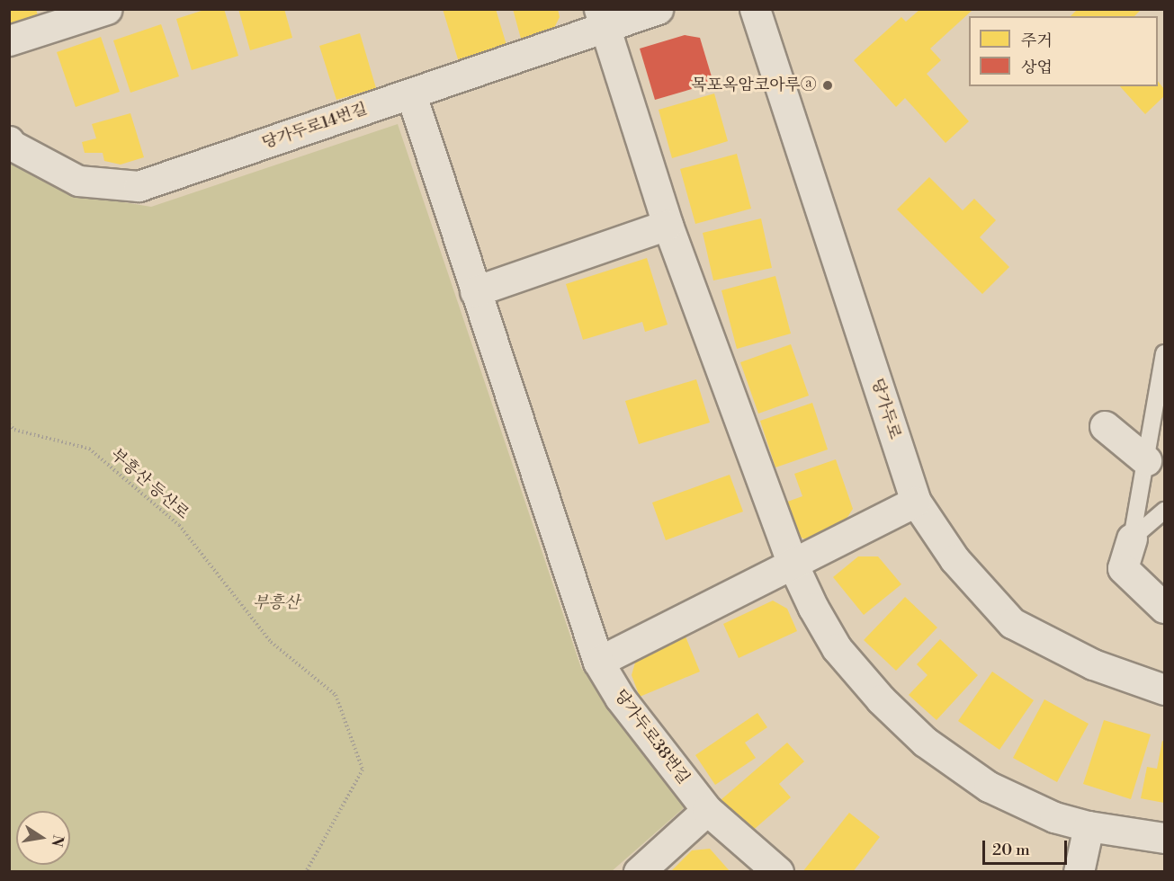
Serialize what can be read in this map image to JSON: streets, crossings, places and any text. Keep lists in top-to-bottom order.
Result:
{
  "streets": {
    "street": ["당가두로14번길", "당가두로", "당가두로38번길"],
    "path": ["부흥산 등산로"]
  },
  "crossings": [
    ["당가두로14번길", "당가두로38번길"]
  ],
  "parks": ["부흥산"],
  "places": ["목포옥암코아루ⓐ"],
  "legend": ["주거", "상업"],
  "scale_bar": "20 m",
  "north": "right"
}
